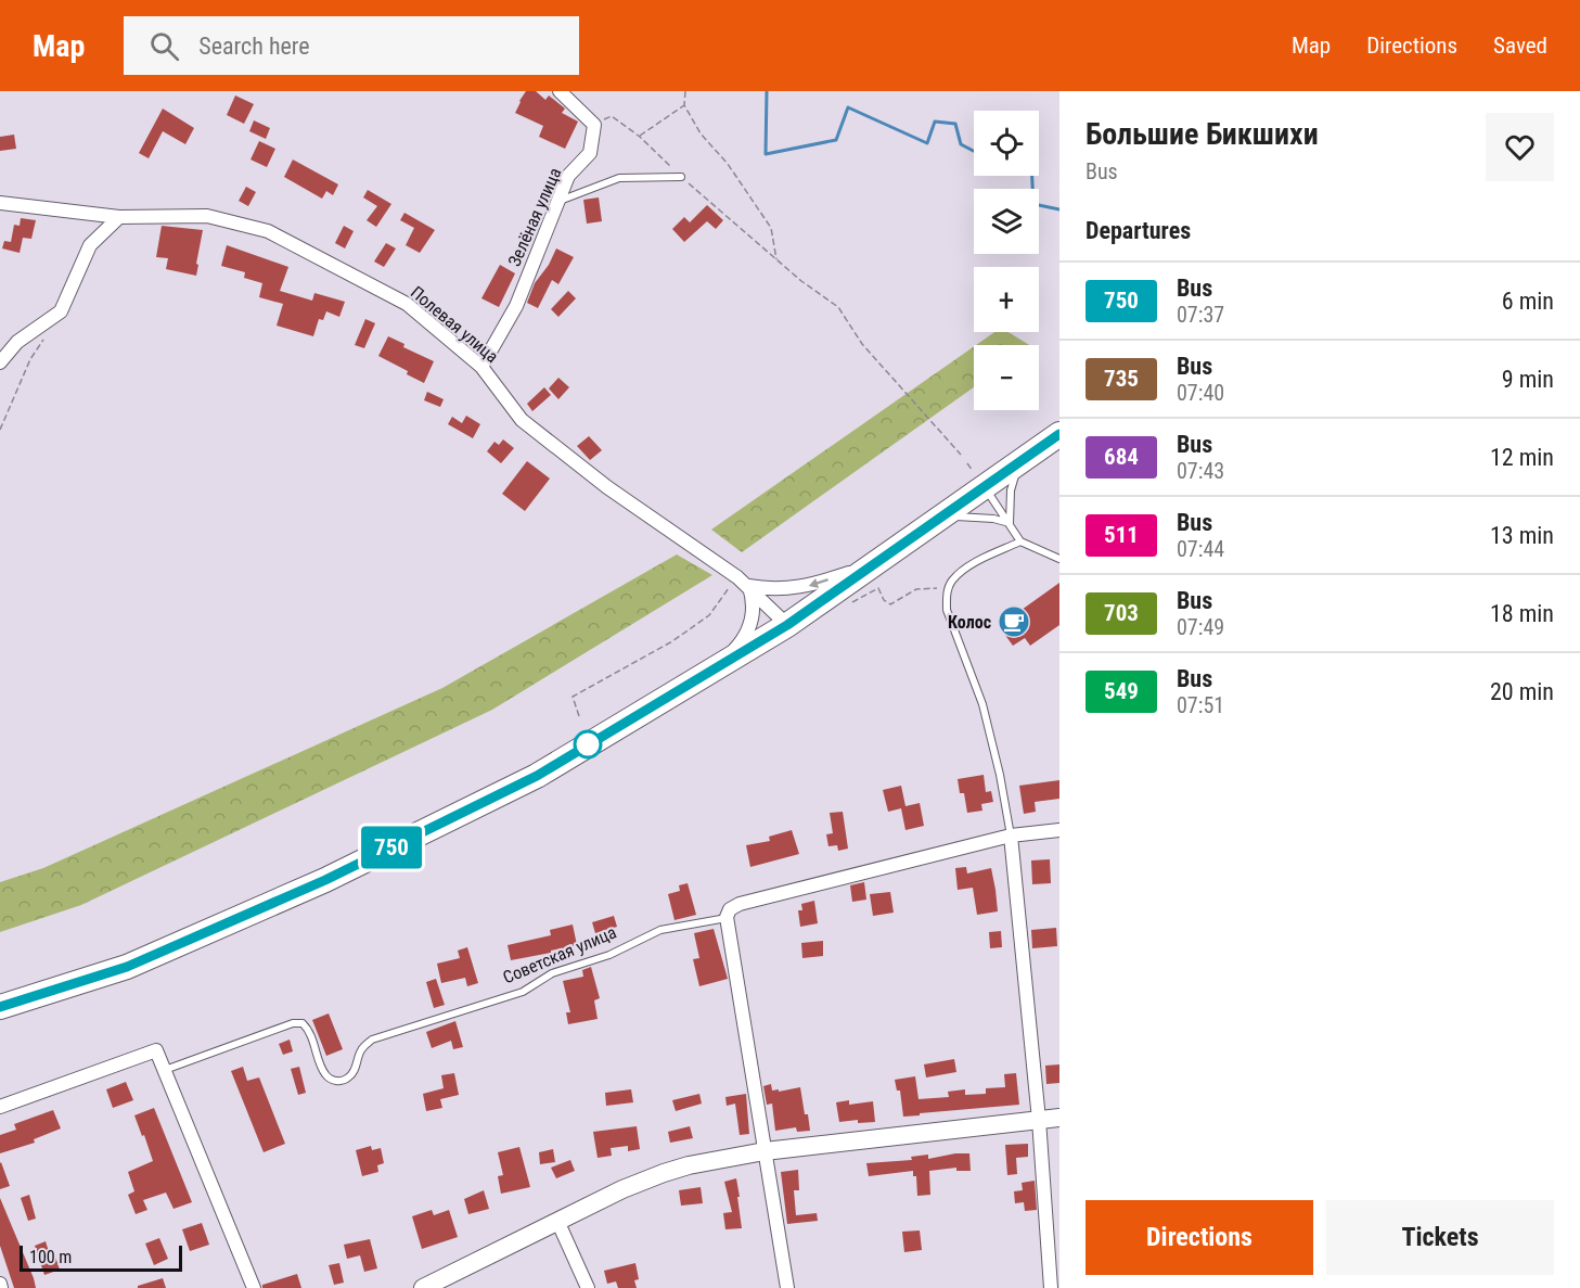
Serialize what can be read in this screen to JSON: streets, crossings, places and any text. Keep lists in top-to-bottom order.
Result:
{
  "streets": {
    "street": ["Зелёная улица", "Полевая улица", "Советская улица"]
  },
  "crossings": [
    ["Зелёная улица", "Полевая улица"]
  ],
  "places": {
    "cafe": ["Колос"]
  },
  "lines": ["bus line 750"],
  "scale_bar": "100 m",
  "page": {
    "header": "Map",
    "search": "Search here",
    "nav": ["Map", "Directions", "Saved"],
    "on_map": "750",
    "heading": [
      ["Большие Бикшихи", "Bus"],
      "Departures"
    ],
    "map_buttons": ["+", "−"],
    "list": [
      {
        "mark": "750",
        "name": "Bus",
        "note": "07:37",
        "value": "6 min"
      },
      {
        "mark": "735",
        "name": "Bus",
        "note": "07:40",
        "value": "9 min"
      },
      {
        "mark": "684",
        "name": "Bus",
        "note": "07:43",
        "value": "12 min"
      },
      {
        "mark": "511",
        "name": "Bus",
        "note": "07:44",
        "value": "13 min"
      },
      {
        "mark": "703",
        "name": "Bus",
        "note": "07:49",
        "value": "18 min"
      },
      {
        "mark": "549",
        "name": "Bus",
        "note": "07:51",
        "value": "20 min"
      }
    ],
    "buttons": ["Directions", "Tickets"],
    "scale": "100 m"
  }
}
